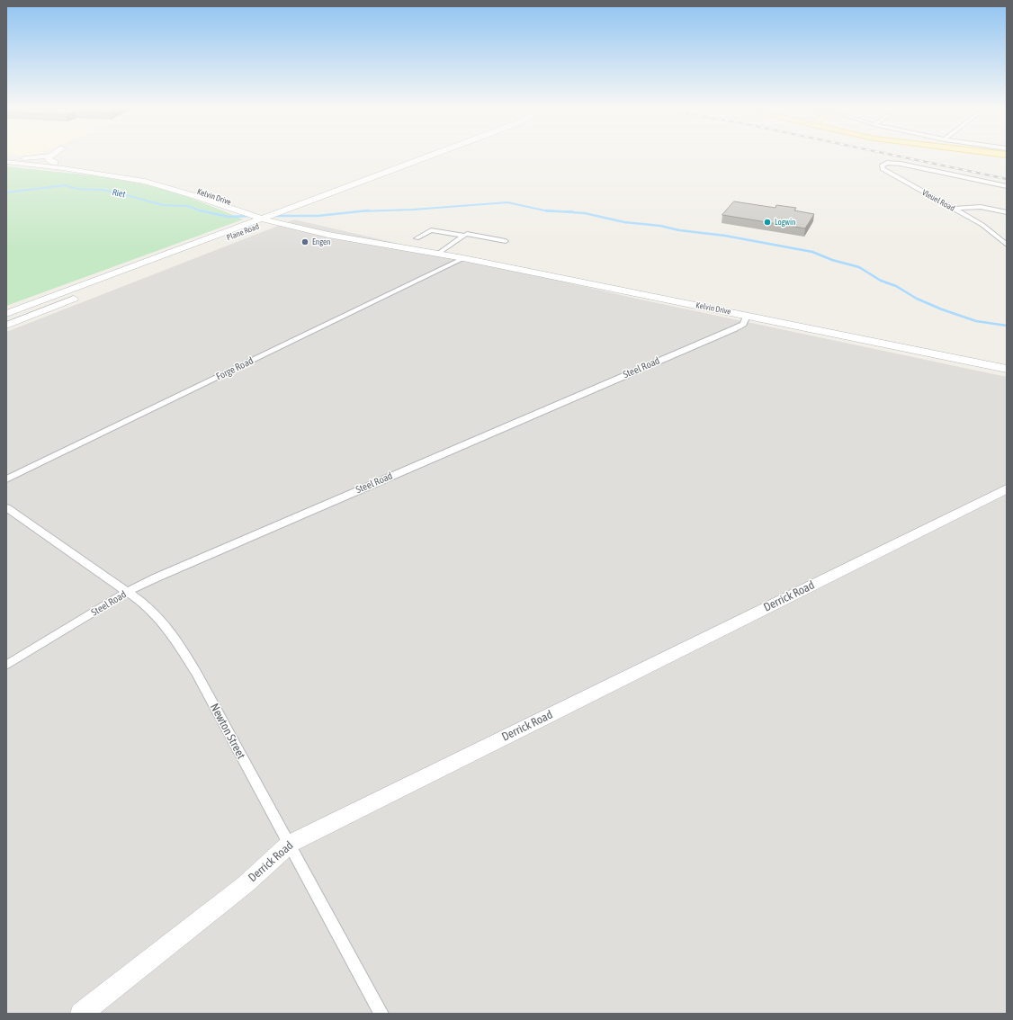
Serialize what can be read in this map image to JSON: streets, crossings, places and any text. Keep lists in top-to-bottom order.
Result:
{
  "streets": {
    "street": [
      "Kelvin Drive",
      "Vleuel Road",
      "Plane Road",
      "Steel Road",
      "Forge Road",
      "Derrick Road",
      "Newton Street"
    ]
  },
  "crossings": [
    ["Kelvin Drive", "Plane Road"],
    ["Kelvin Drive", "Steel Road"],
    ["Kelvin Drive", "Forge Road"],
    ["Steel Road", "Newton Street"],
    ["Derrick Road", "Newton Street"]
  ],
  "water": ["Riet"],
  "places": ["Logwin", "Engen"]
}
